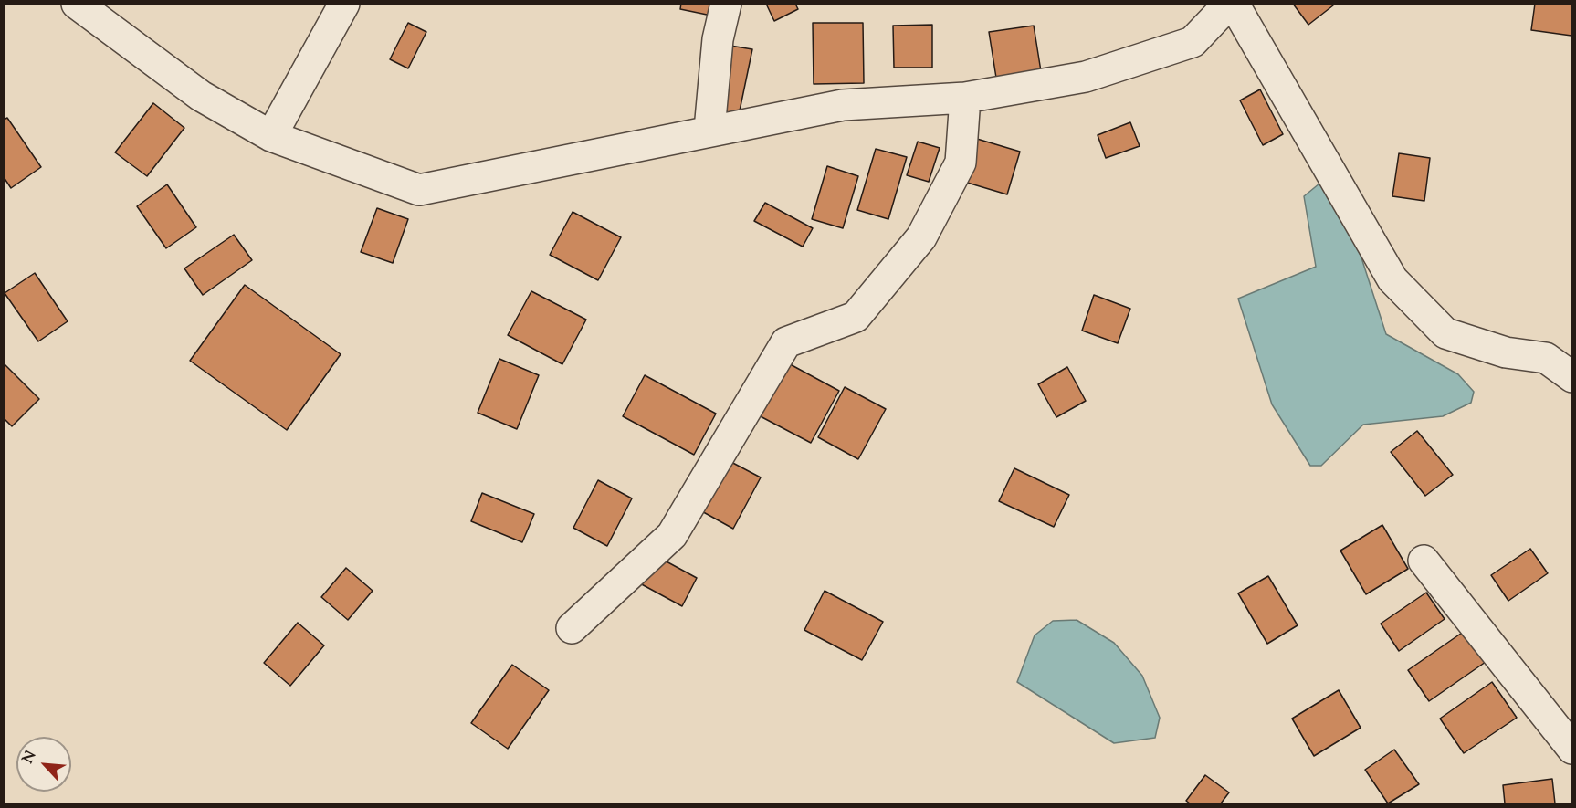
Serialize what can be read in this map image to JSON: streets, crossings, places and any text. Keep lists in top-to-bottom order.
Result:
{
  "north": "top left"
}
